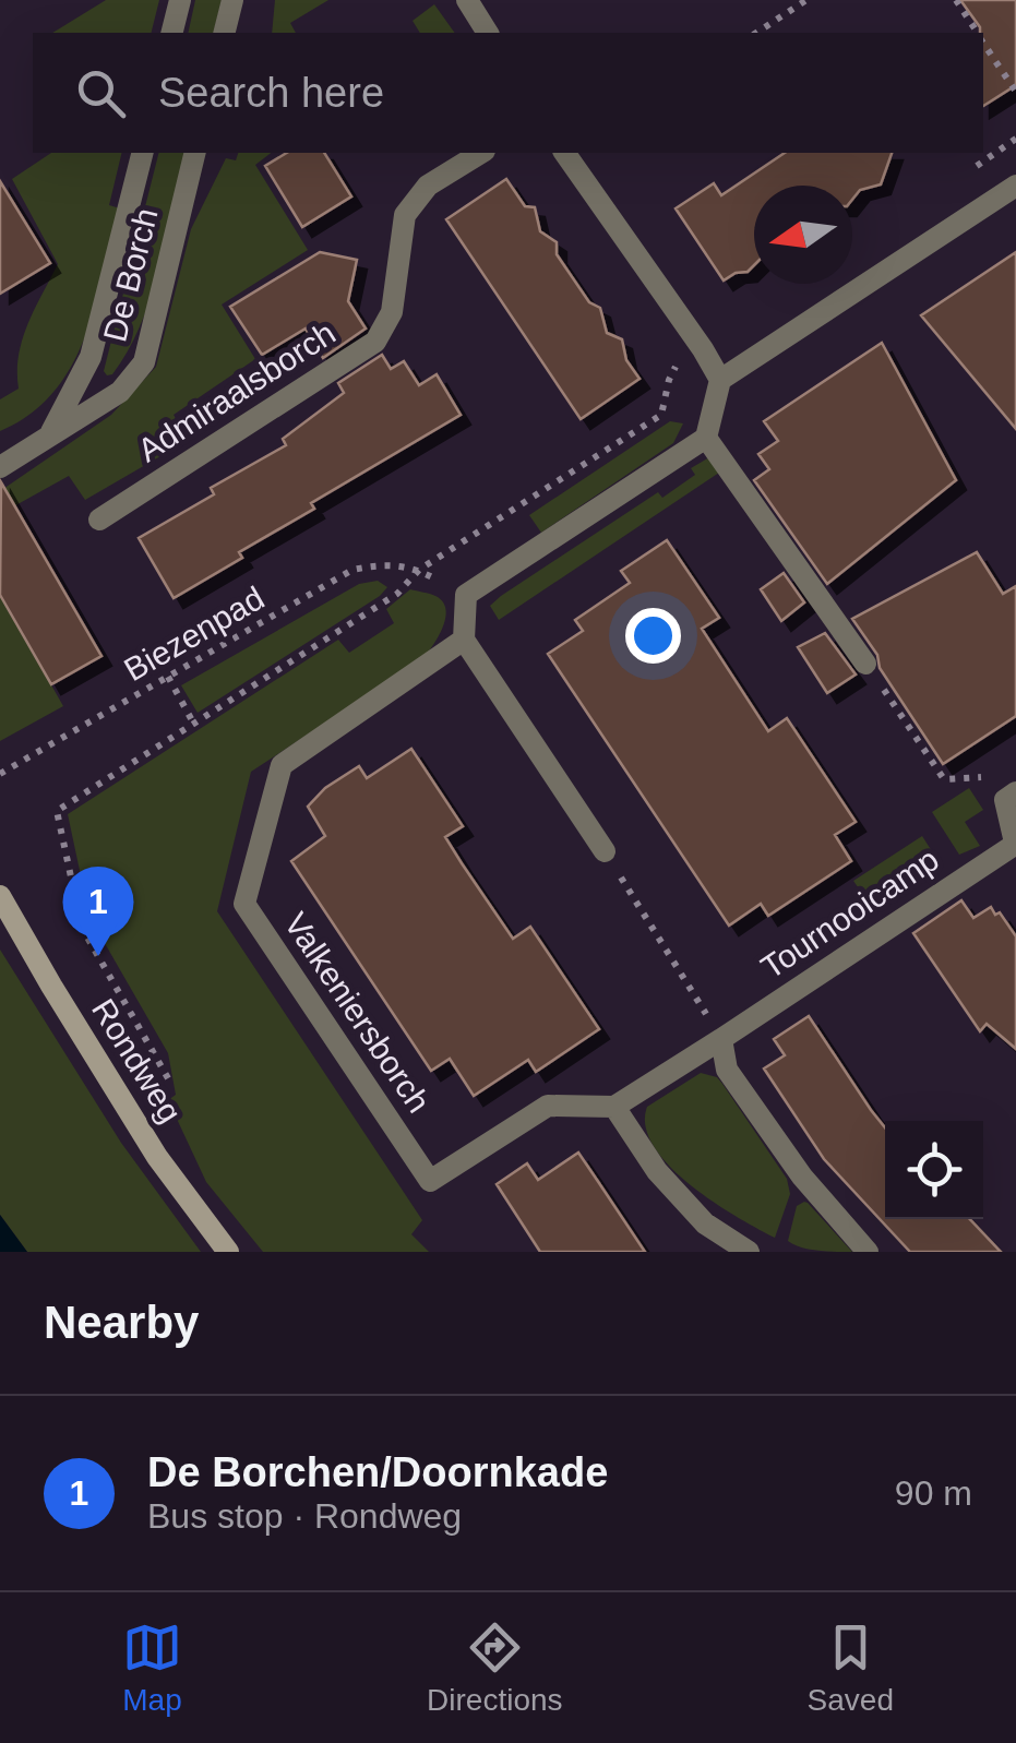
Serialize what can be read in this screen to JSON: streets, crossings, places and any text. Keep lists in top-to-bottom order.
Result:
{
  "streets": {
    "main road": ["Rondweg"],
    "street": [
      "De Borch",
      "Admiraalsborch",
      "Tournooicamp",
      "Valkeniersborch"
    ],
    "path": ["Biezenpad"]
  },
  "crossings": [
    ["Tournooicamp", "Valkeniersborch"]
  ],
  "north": "left",
  "page": {
    "search": "Search here",
    "pins": "1",
    "heading": "Nearby",
    "list": [
      {
        "mark": "1",
        "name": "De Borchen/Doornkade",
        "note": "Bus stop · Rondweg",
        "value": "90 m"
      }
    ],
    "nav": ["Map", "Directions", "Saved"]
  }
}
